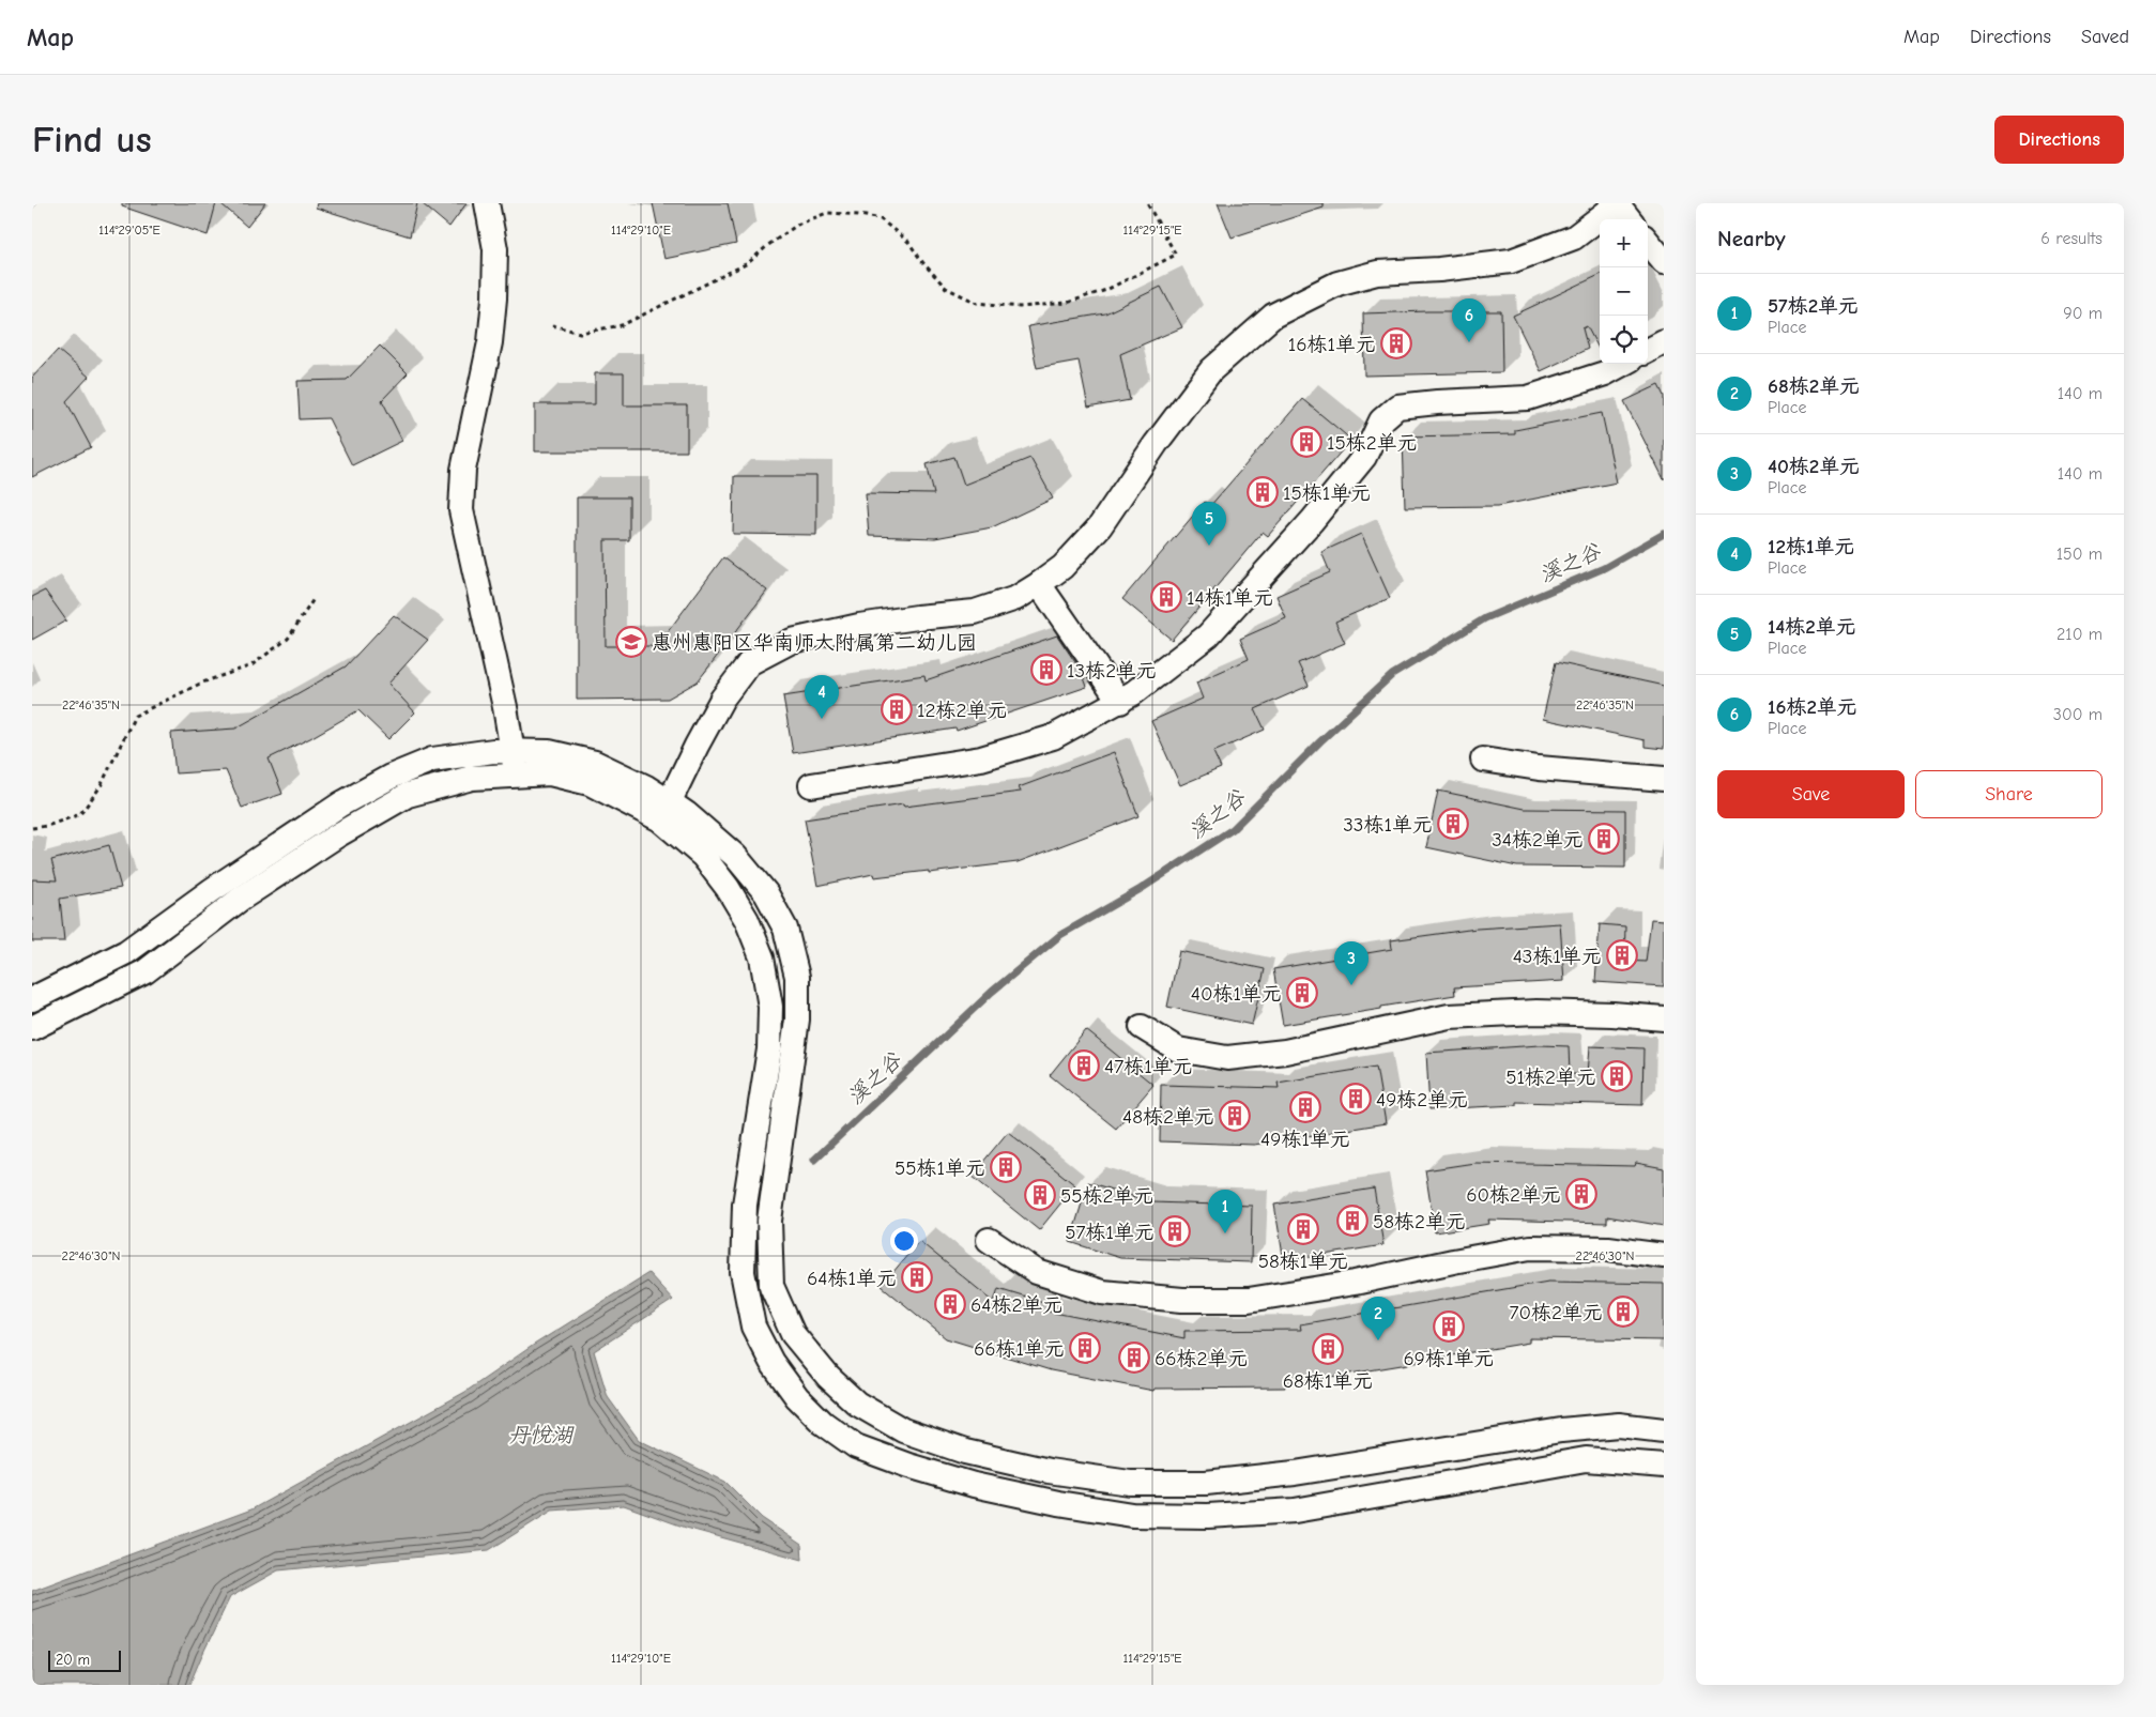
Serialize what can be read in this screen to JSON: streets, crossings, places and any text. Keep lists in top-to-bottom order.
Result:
{
  "water": ["溪之谷", "丹悦湖"],
  "places": {
    "building": [
      "16栋1单元",
      "15栋2单元",
      "15栋1单元",
      "14栋1单元",
      "13栋2单元",
      "12栋2单元",
      "33栋1单元",
      "34栋2单元",
      "43栋1单元",
      "40栋1单元",
      "47栋1单元",
      "51栋2单元",
      "49栋2单元",
      "49栋1单元",
      "48栋2单元",
      "55栋1单元",
      "60栋2单元",
      "55栋2单元",
      "58栋2单元",
      "58栋1单元",
      "57栋1单元",
      "64栋1单元",
      "64栋2单元",
      "70栋2单元",
      "69栋1单元",
      "66栋1单元",
      "68栋1单元",
      "66栋2单元"
    ],
    "school or university": ["惠州惠阳区华南师大附属第二幼儿园"]
  },
  "scale_bar": "20 m",
  "page": {
    "header": "Map",
    "nav": ["Map", "Directions", "Saved"],
    "buttons": [
      "Directions",
      ["Save", "Share"]
    ],
    "title": "Find us",
    "heading": ["Nearby", "6 results"],
    "map_buttons": ["+", "−"],
    "list": [
      {
        "mark": "1",
        "name": "57栋2单元",
        "note": "Place",
        "value": "90 m"
      },
      {
        "mark": "2",
        "name": "68栋2单元",
        "note": "Place",
        "value": "140 m"
      },
      {
        "mark": "3",
        "name": "40栋2单元",
        "note": "Place",
        "value": "140 m"
      },
      {
        "mark": "4",
        "name": "12栋1单元",
        "note": "Place",
        "value": "150 m"
      },
      {
        "mark": "5",
        "name": "14栋2单元",
        "note": "Place",
        "value": "210 m"
      },
      {
        "mark": "6",
        "name": "16栋2单元",
        "note": "Place",
        "value": "300 m"
      }
    ],
    "pins": [
      "6",
      "5",
      "4",
      "3",
      "1",
      "2"
    ],
    "scale": "20 m"
  },
  "coordinates": [
    "114°29'05\"E",
    "114°29'10\"E",
    "114°29'15\"E",
    "22°46'35\"N",
    "22°46'30\"N"
  ]
}
